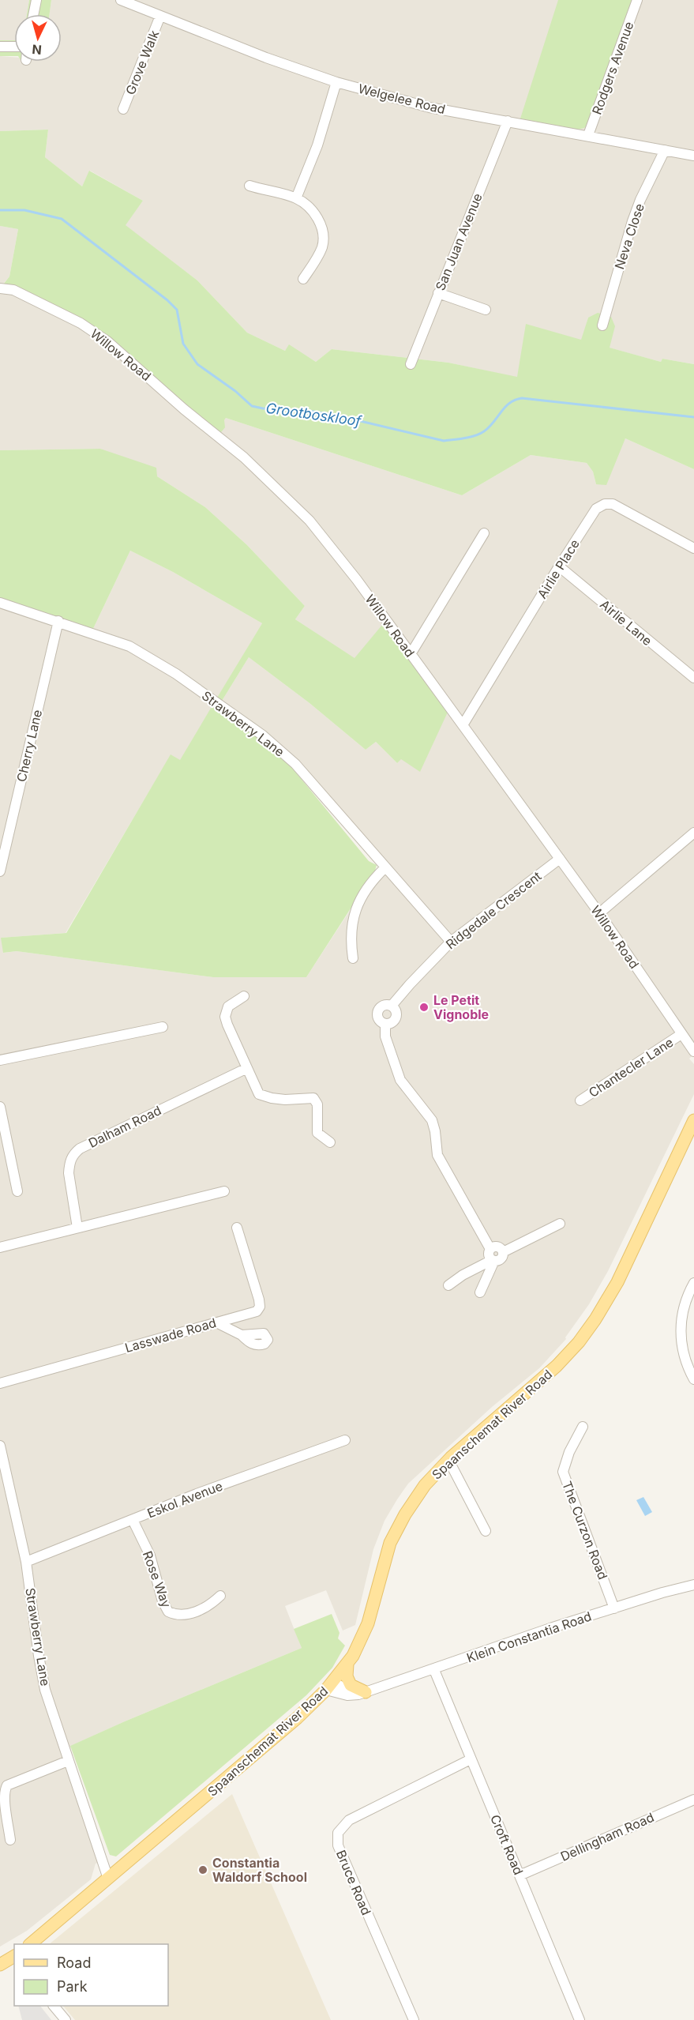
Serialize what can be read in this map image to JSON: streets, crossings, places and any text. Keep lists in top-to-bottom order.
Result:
{
  "streets": {
    "main road": ["Spaanschemat River Road"],
    "street": [
      "Grove Walk",
      "Rodgers Avenue",
      "Welgelee Road",
      "Neva Close",
      "San Juan Avenue",
      "Willow Road",
      "Airlie Place",
      "Airlie Lane",
      "Strawberry Lane",
      "Cherry Lane",
      "Ridgedale Crescent",
      "Chantecler Lane",
      "Dalham Road",
      "Lasswade Road",
      "Eskol Avenue",
      "The Curzon Road",
      "Rose Way",
      "Klein Constantia Road",
      "Dellingham Road",
      "Croft Road",
      "Bruce Road"
    ]
  },
  "crossings": [
    ["Grove Walk", "Welgelee Road"],
    ["Rodgers Avenue", "Welgelee Road"],
    ["Welgelee Road", "Neva Close"],
    ["Welgelee Road", "San Juan Avenue"],
    ["Willow Road", "Airlie Place"],
    ["Willow Road", "Ridgedale Crescent"],
    ["Willow Road", "Chantecler Lane"],
    ["Airlie Place", "Airlie Lane"],
    ["Strawberry Lane", "Cherry Lane"],
    ["Strawberry Lane", "Ridgedale Crescent"],
    ["Strawberry Lane", "Spaanschemat River Road"],
    ["Strawberry Lane", "Eskol Avenue"],
    ["Spaanschemat River Road", "Klein Constantia Road"],
    ["Eskol Avenue", "Rose Way"],
    ["The Curzon Road", "Klein Constantia Road"],
    ["Klein Constantia Road", "Croft Road"],
    ["Dellingham Road", "Croft Road"],
    ["Croft Road", "Bruce Road"]
  ],
  "water": ["Grootboskloof"],
  "places": ["Le Petit Vignoble", "Constantia Waldorf School"],
  "legend": ["Road", "Park"],
  "north": "bottom"
}
